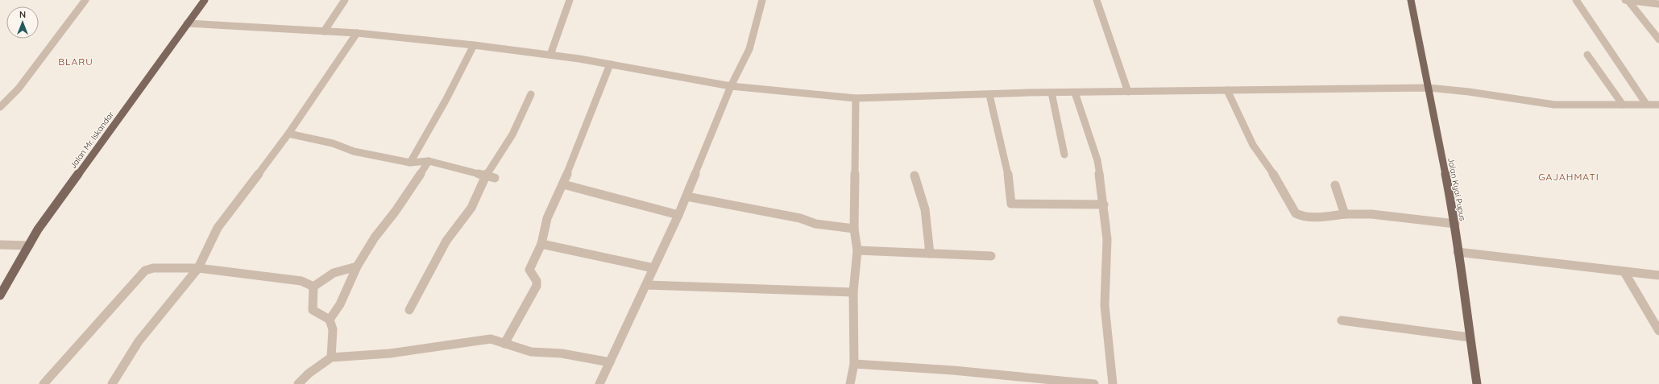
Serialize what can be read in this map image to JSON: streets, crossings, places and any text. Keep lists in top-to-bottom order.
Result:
{
  "streets": {
    "main road": ["Jalan Mr. Iskandar", "Jalan Kyai Pupus"]
  },
  "districts": ["BLARU", "GAJAHMATI"],
  "north": "top"
}
